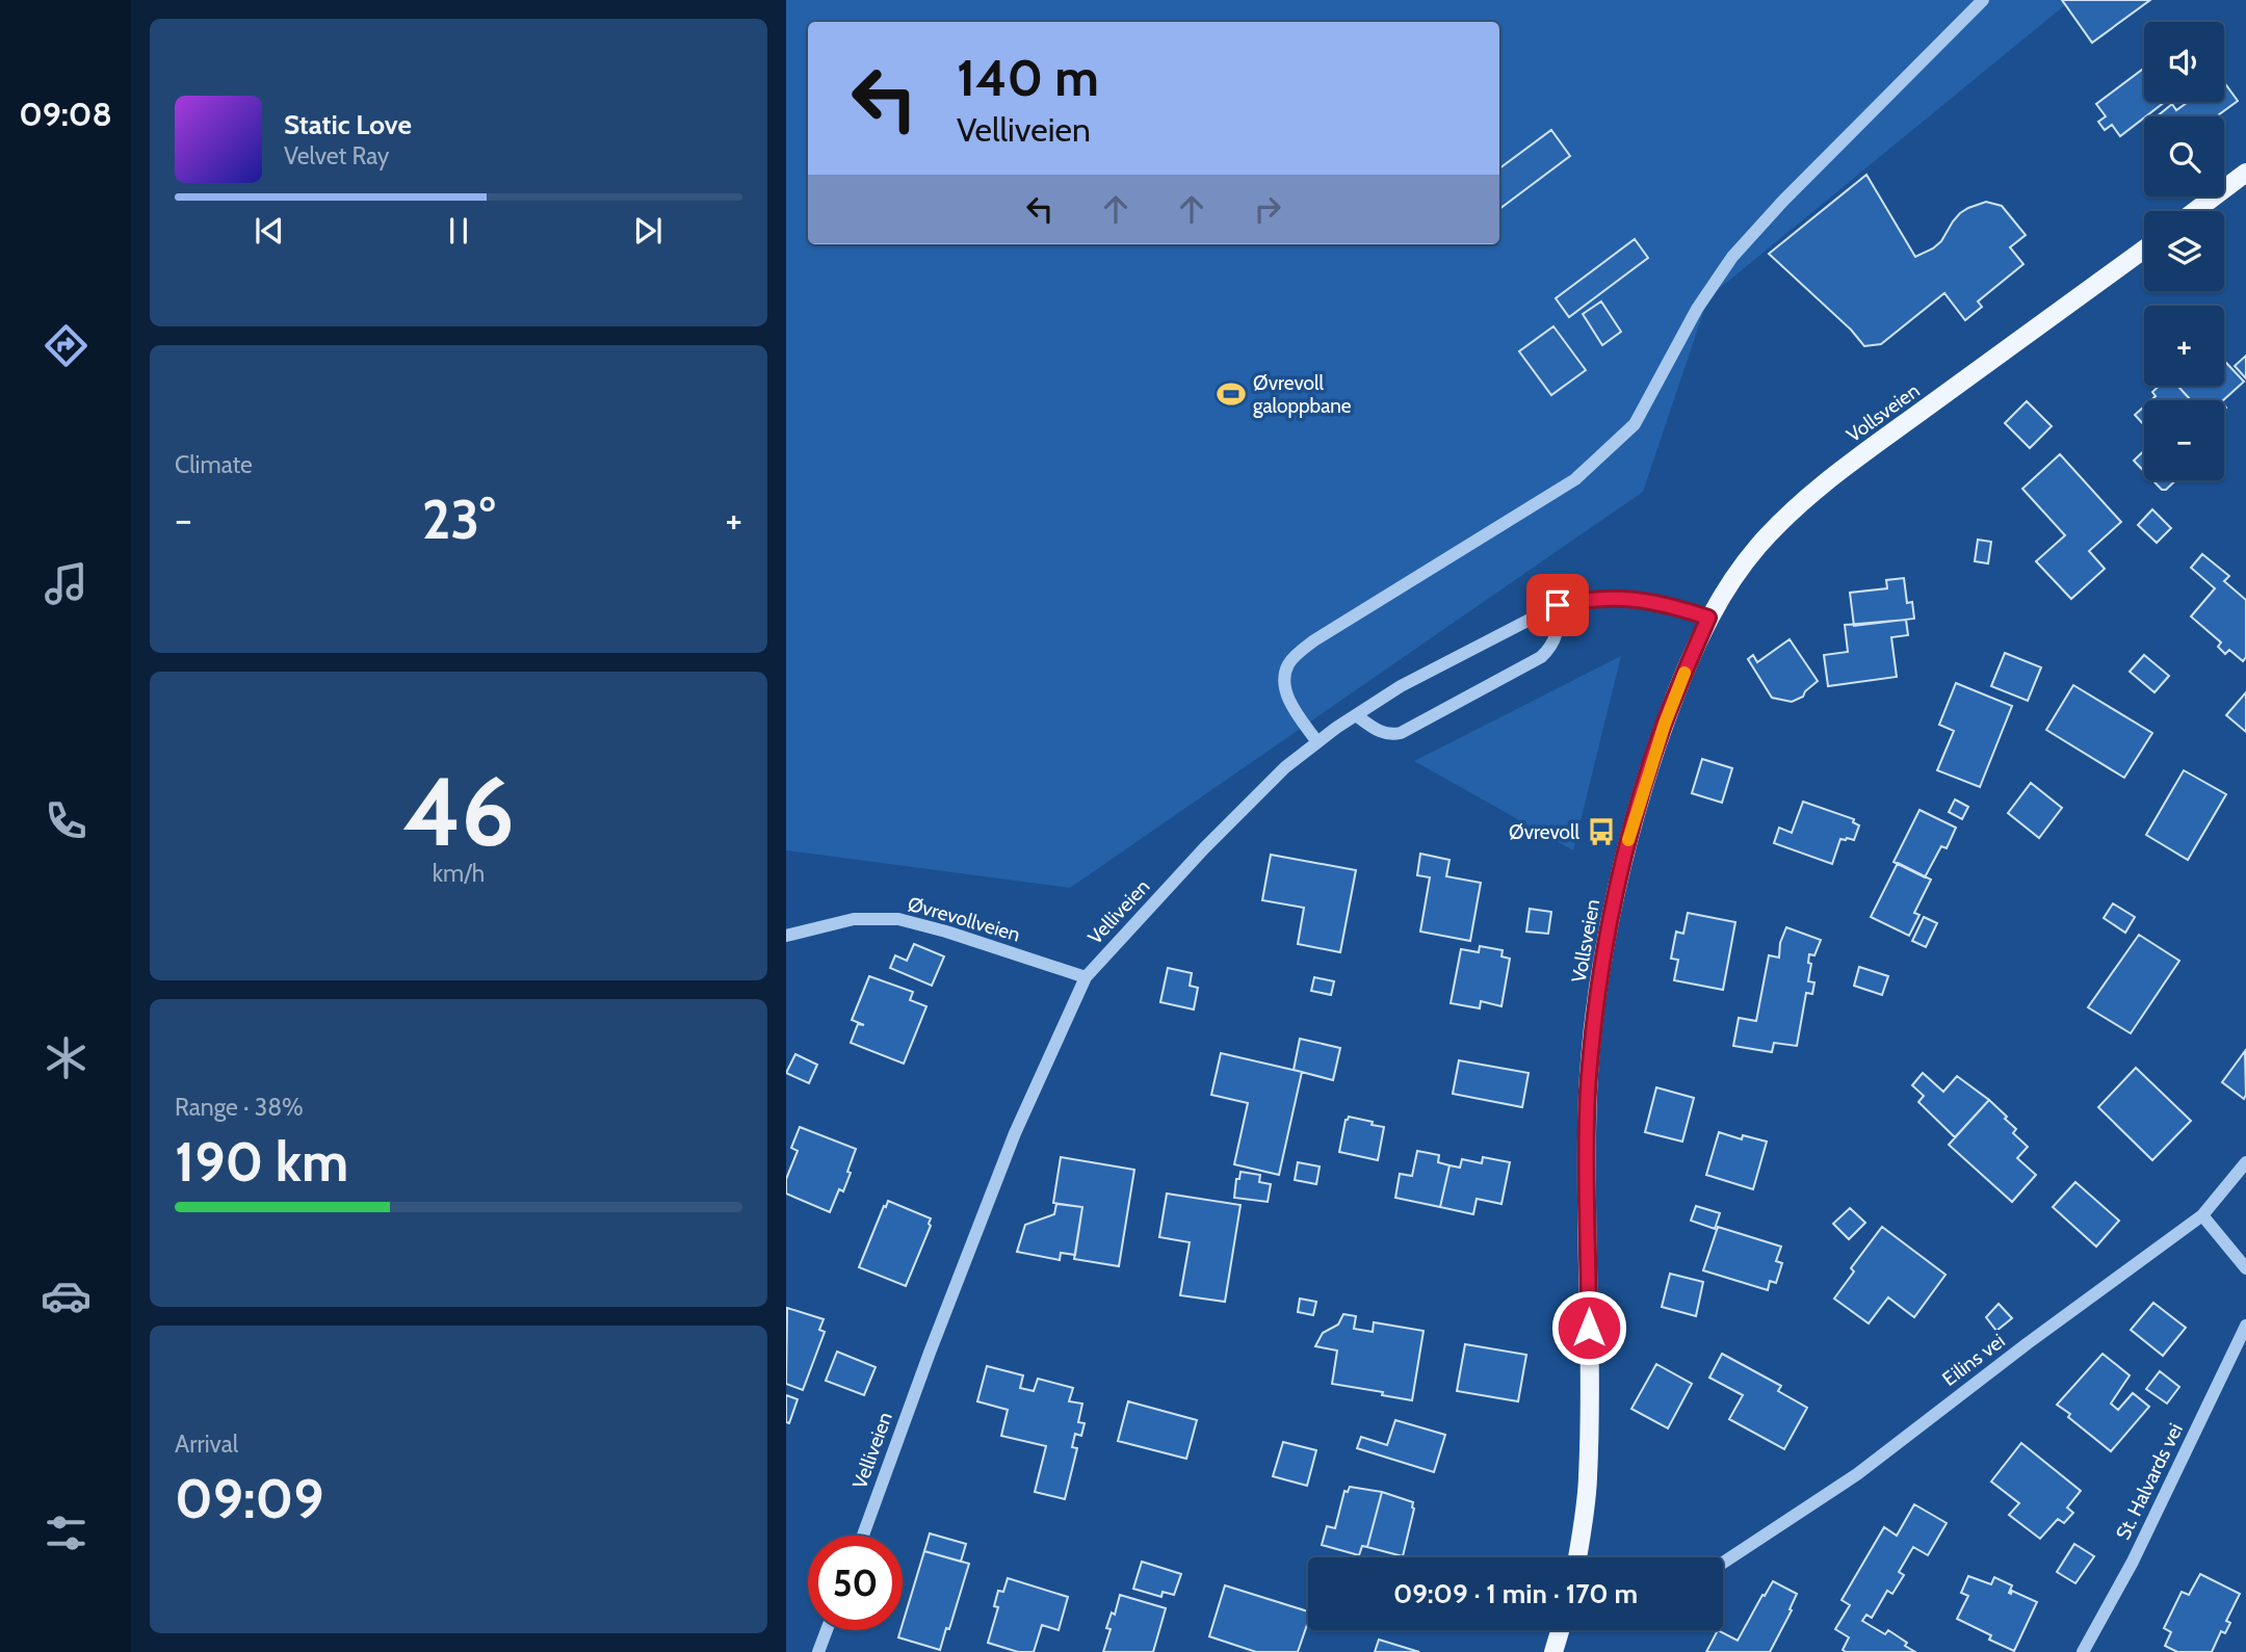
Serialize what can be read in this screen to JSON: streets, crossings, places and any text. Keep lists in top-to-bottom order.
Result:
{
  "streets": {
    "main road": ["Vollsveien"],
    "street": [
      "Velliveien",
      "Øvrevollveien",
      "Eilins vei",
      "St. Halvards vei"
    ]
  },
  "crossings": [
    ["Vollsveien", "Velliveien"],
    ["Velliveien", "Øvrevollveien"]
  ],
  "places": {
    "sports": ["Øvrevoll galoppbane"],
    "bus stop": ["Øvrevoll"]
  },
  "page": {
    "tabs": "09:08",
    "map_buttons": ["+", "−"],
    "turn": ["140 m", "Velliveien"],
    "song": ["Static Love", "Velvet Ray"],
    "tile": [
      "Climate",
      ["46", "km/h"],
      ["Range · 38%", "190 km"],
      ["Arrival", "09:09"]
    ],
    "heat": ["−", "23°", "+"],
    "limit": "50",
    "trip": "09:09 · 1 min · 170 m"
  }
}
